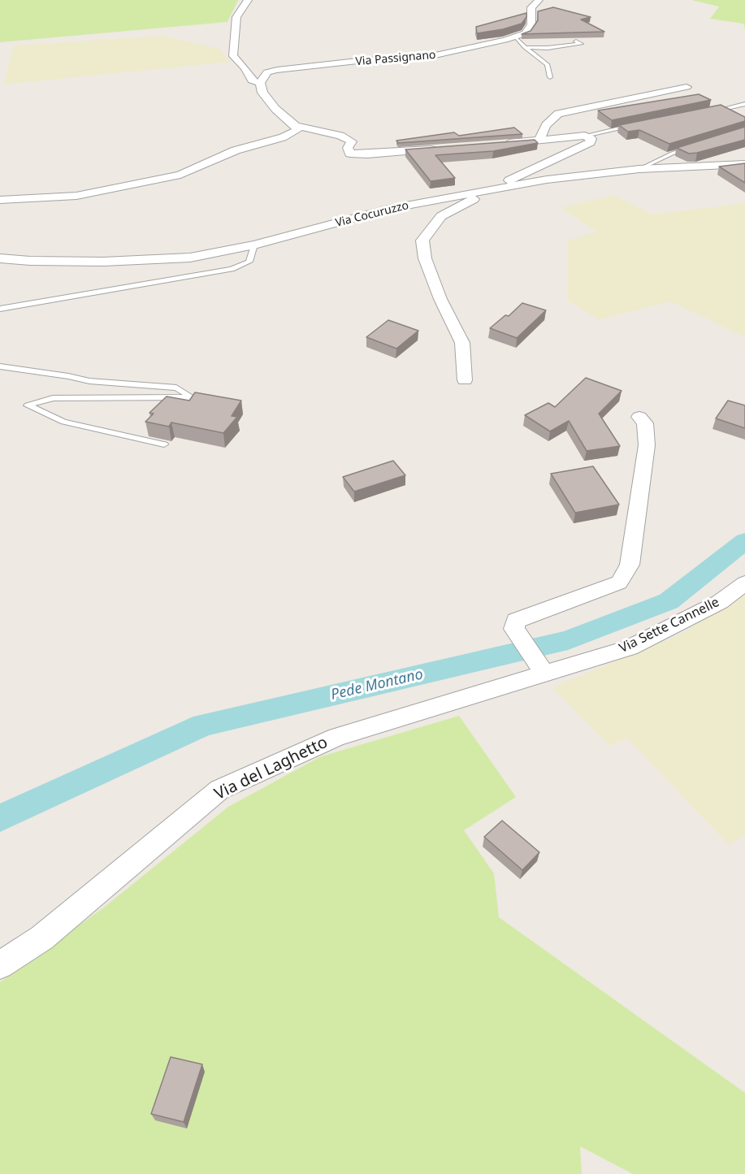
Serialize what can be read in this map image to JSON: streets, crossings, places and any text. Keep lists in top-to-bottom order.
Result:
{
  "streets": {
    "street": [
      "Via Passignano",
      "Via Cocuruzzo",
      "Via Sette Cannelle",
      "Via del Laghetto"
    ]
  },
  "crossings": [
    ["Via Sette Cannelle", "Via del Laghetto"]
  ],
  "water": ["Pede Montano"]
}
